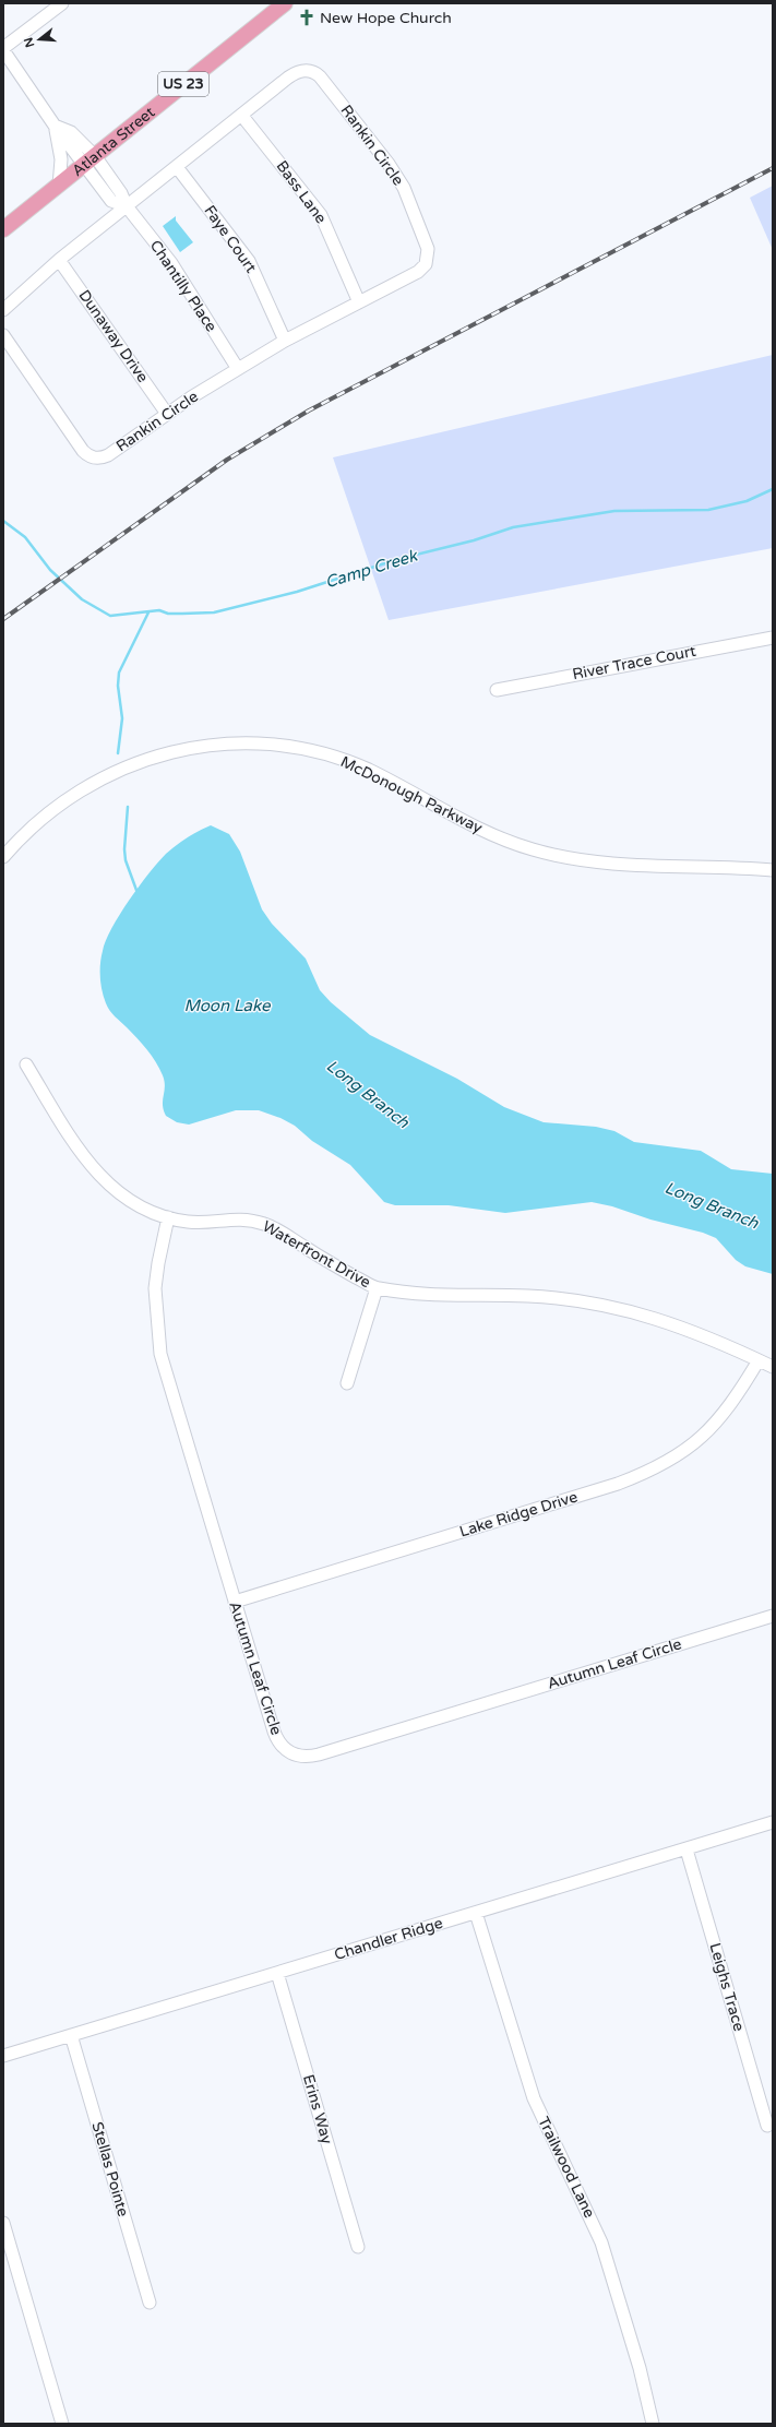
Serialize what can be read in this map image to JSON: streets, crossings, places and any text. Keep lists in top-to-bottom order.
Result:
{
  "streets": {
    "main road": ["US 23", "Atlanta Street"],
    "street": [
      "Rankin Circle",
      "Bass Lane",
      "Faye Court",
      "Chantilly Place",
      "Dunaway Drive",
      "River Trace Court",
      "McDonough Parkway",
      "Waterfront Drive",
      "Lake Ridge Drive",
      "Autumn Leaf Circle",
      "Chandler Ridge",
      "Leighs Trace",
      "Erins Way",
      "Trailwood Lane",
      "Stellas Pointe"
    ]
  },
  "crossings": [
    ["Atlanta Street", "Chantilly Place"],
    ["Rankin Circle", "Bass Lane"],
    ["Rankin Circle", "Faye Court"],
    ["Rankin Circle", "Chantilly Place"],
    ["Rankin Circle", "Dunaway Drive"],
    ["Waterfront Drive", "Lake Ridge Drive"],
    ["Waterfront Drive", "Autumn Leaf Circle"],
    ["Lake Ridge Drive", "Autumn Leaf Circle"],
    ["Chandler Ridge", "Leighs Trace"],
    ["Chandler Ridge", "Erins Way"],
    ["Chandler Ridge", "Trailwood Lane"],
    ["Chandler Ridge", "Stellas Pointe"]
  ],
  "water": ["Camp Creek", "Moon Lake", "Long Branch"],
  "places": {
    "church": ["New Hope Church"]
  },
  "north": "left"
}
